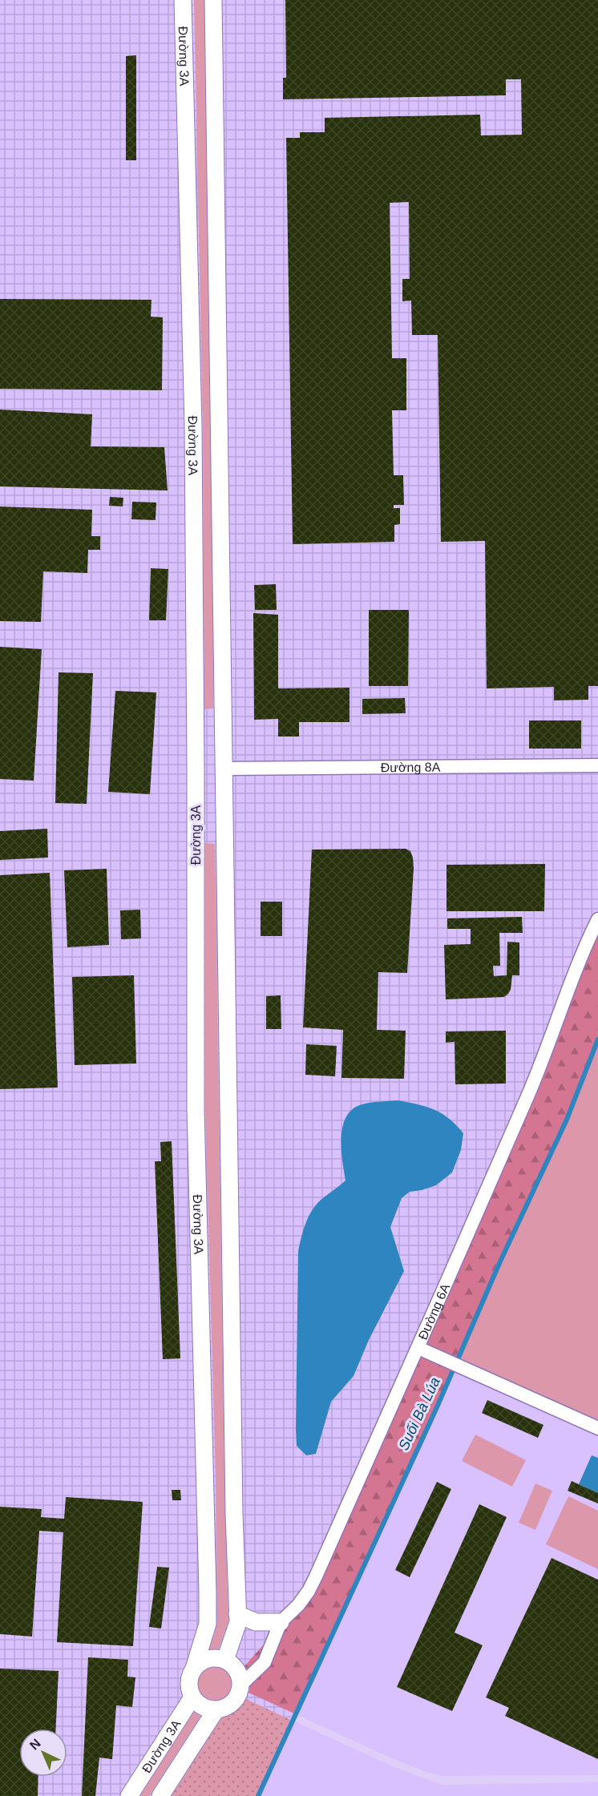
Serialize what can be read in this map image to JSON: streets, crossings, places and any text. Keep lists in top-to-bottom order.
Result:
{
  "streets": {
    "street": ["Đường 3A", "Đường 8A", "Đường 6A"]
  },
  "crossings": [
    ["Đường 3A", "Đường 8A"],
    ["Đường 3A", "Đường 6A"]
  ],
  "water": ["Suối Bà Lúa"],
  "north": "top left"
}
